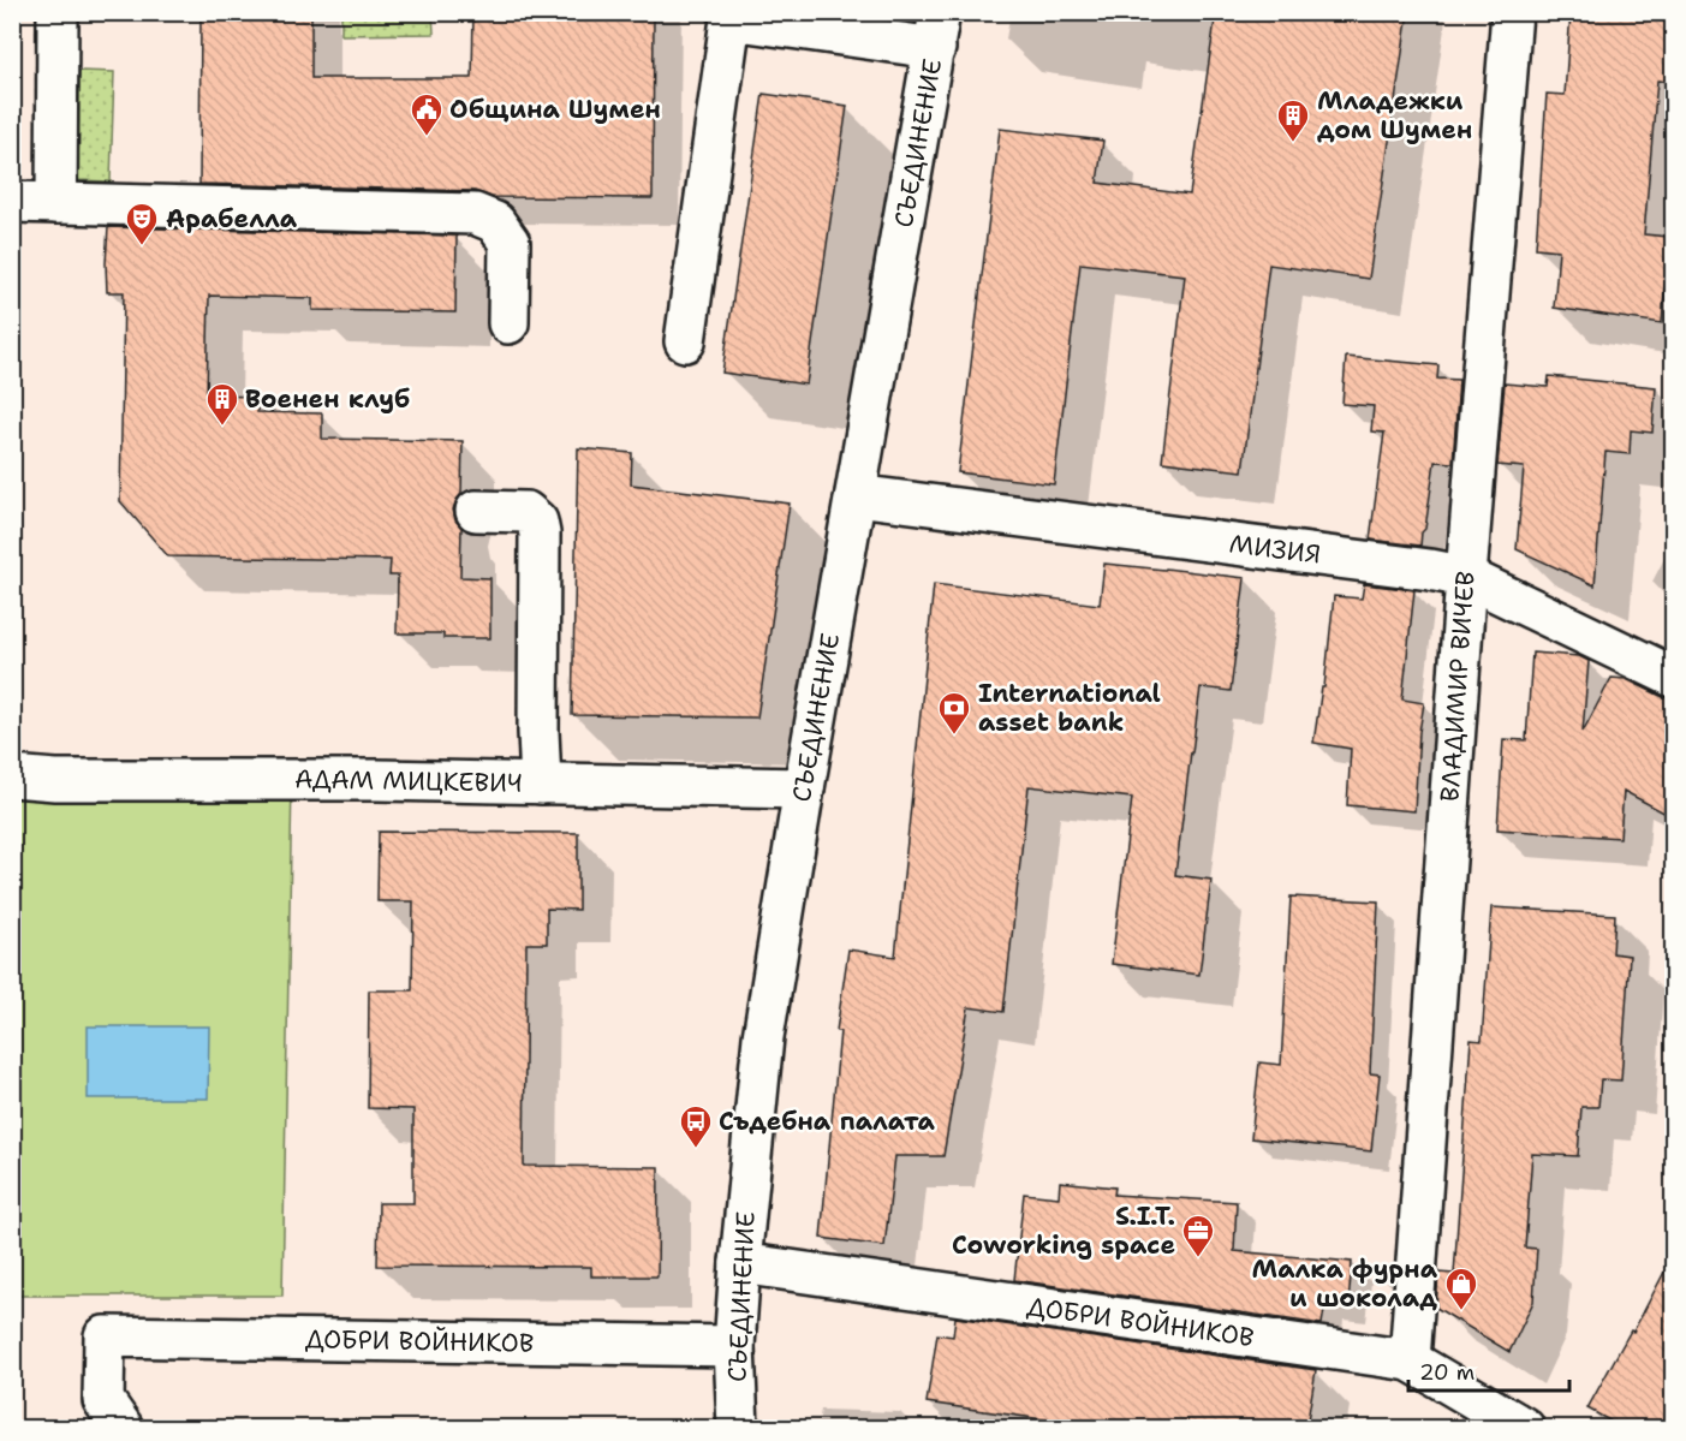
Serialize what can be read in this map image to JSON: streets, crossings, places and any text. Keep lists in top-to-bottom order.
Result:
{
  "streets": {
    "street": [
      "СЪЕДИНЕНИЕ",
      "МИЗИЯ",
      "ВЛАДИМИР ВИЧЕВ",
      "АДАМ МИЦКЕВИЧ",
      "ДОБРИ ВОЙНИКОВ"
    ]
  },
  "crossings": [
    ["СЪЕДИНЕНИЕ", "МИЗИЯ"],
    ["СЪЕДИНЕНИЕ", "АДАМ МИЦКЕВИЧ"],
    ["СЪЕДИНЕНИЕ", "ДОБРИ ВОЙНИКОВ"],
    ["МИЗИЯ", "ВЛАДИМИР ВИЧЕВ"],
    ["ВЛАДИМИР ВИЧЕВ", "ДОБРИ ВОЙНИКОВ"]
  ],
  "places": {
    "public building": ["Община Шумен"],
    "building": ["Младежки дом Шумен", "Военен клуб"],
    "theatre": ["Арабелла"],
    "bank": ["International asset bank"],
    "bus stop": ["Съдебна палата"],
    "office": ["S.I.T. Coworking space"],
    "shop": ["Малка фурна и шоколад"]
  },
  "scale_bar": "20 m"
}
